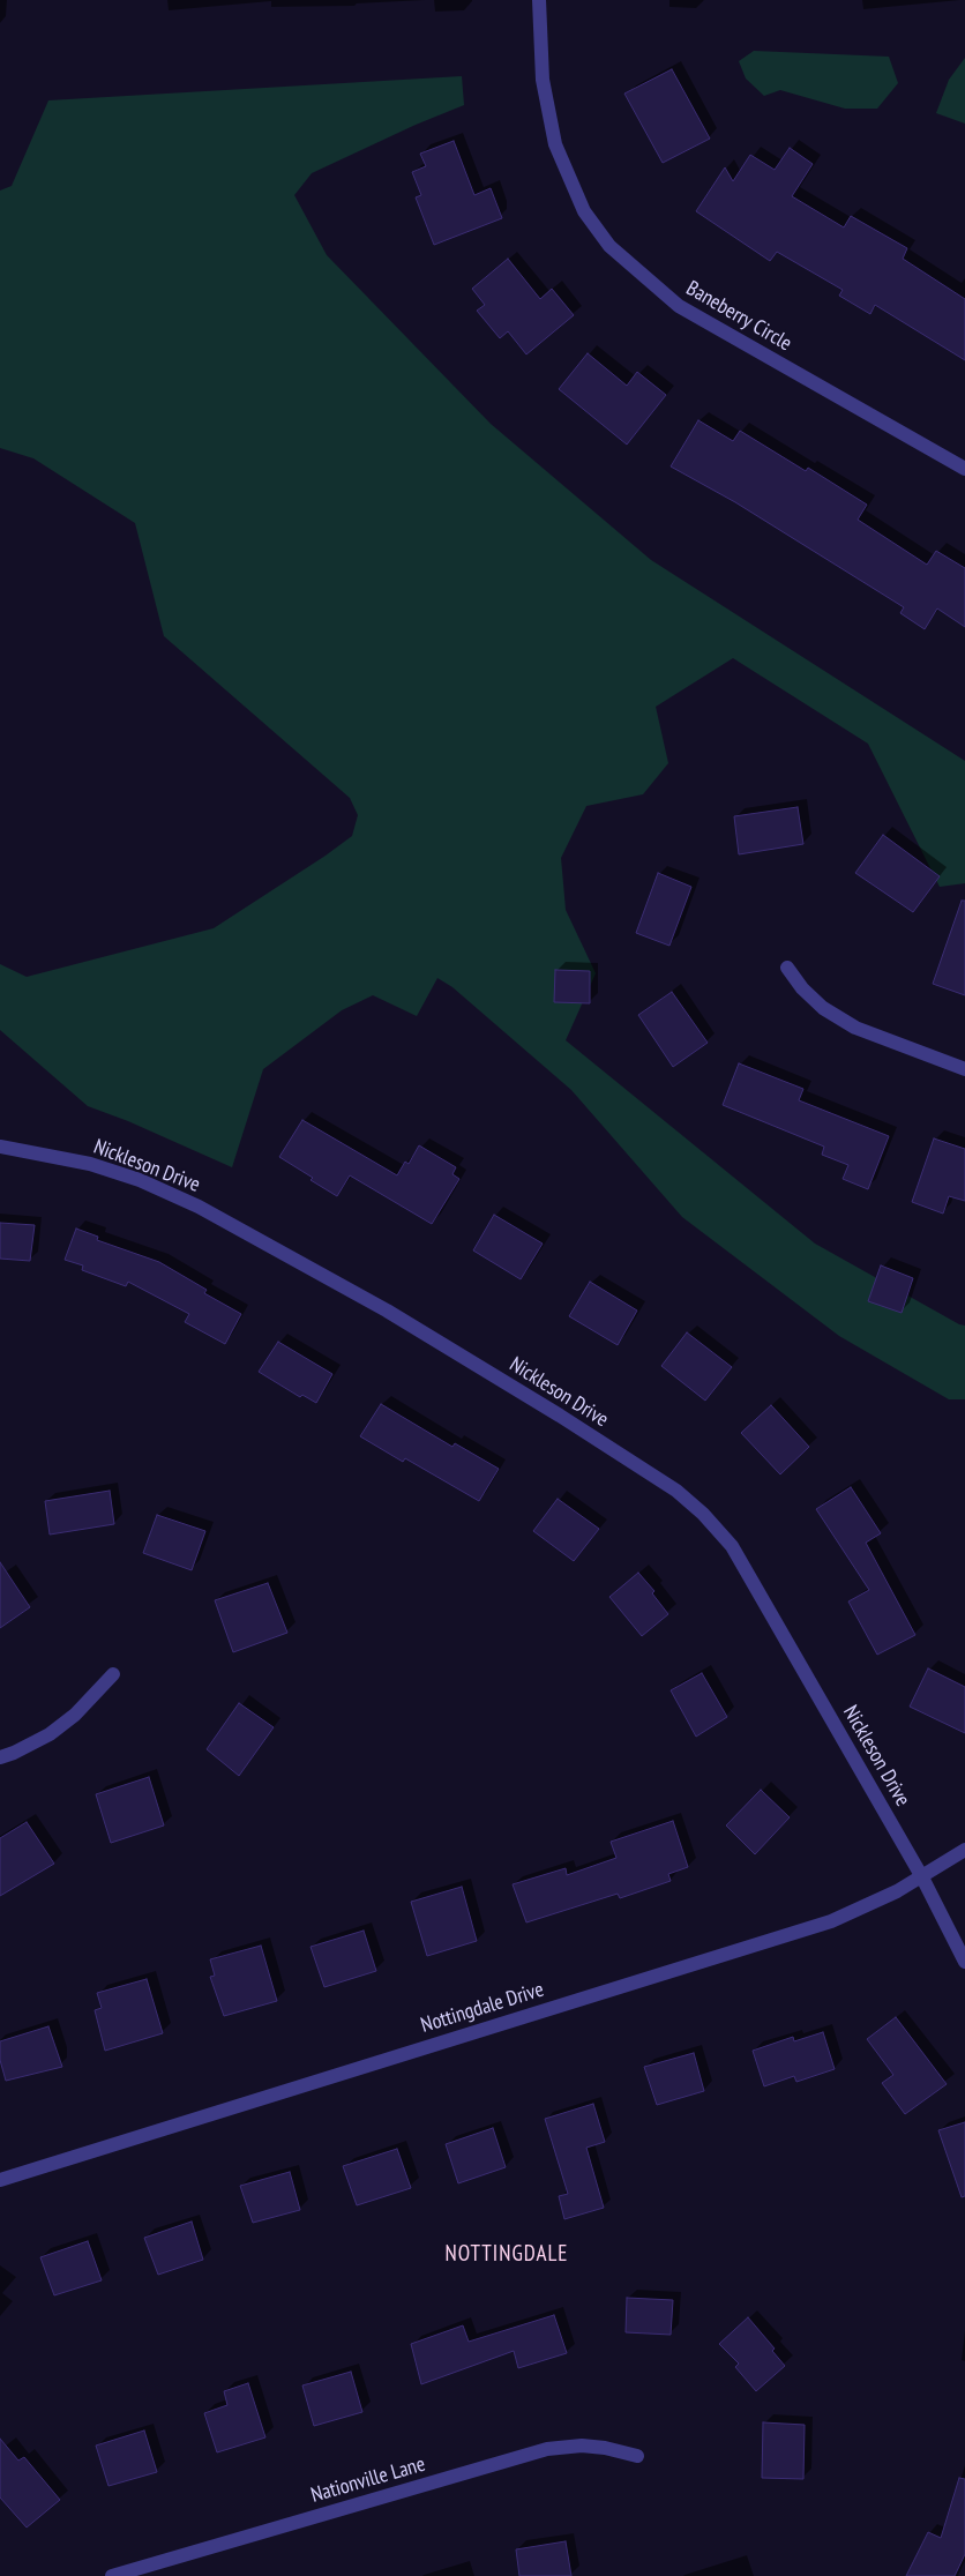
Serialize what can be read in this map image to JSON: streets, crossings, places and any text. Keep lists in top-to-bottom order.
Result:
{
  "streets": {
    "street": [
      "Baneberry Circle",
      "Nickleson Drive",
      "Nottingdale Drive",
      "Nationville Lane"
    ]
  },
  "crossings": [
    ["Nickleson Drive", "Nottingdale Drive"]
  ],
  "districts": ["NOTTINGDALE"]
}
